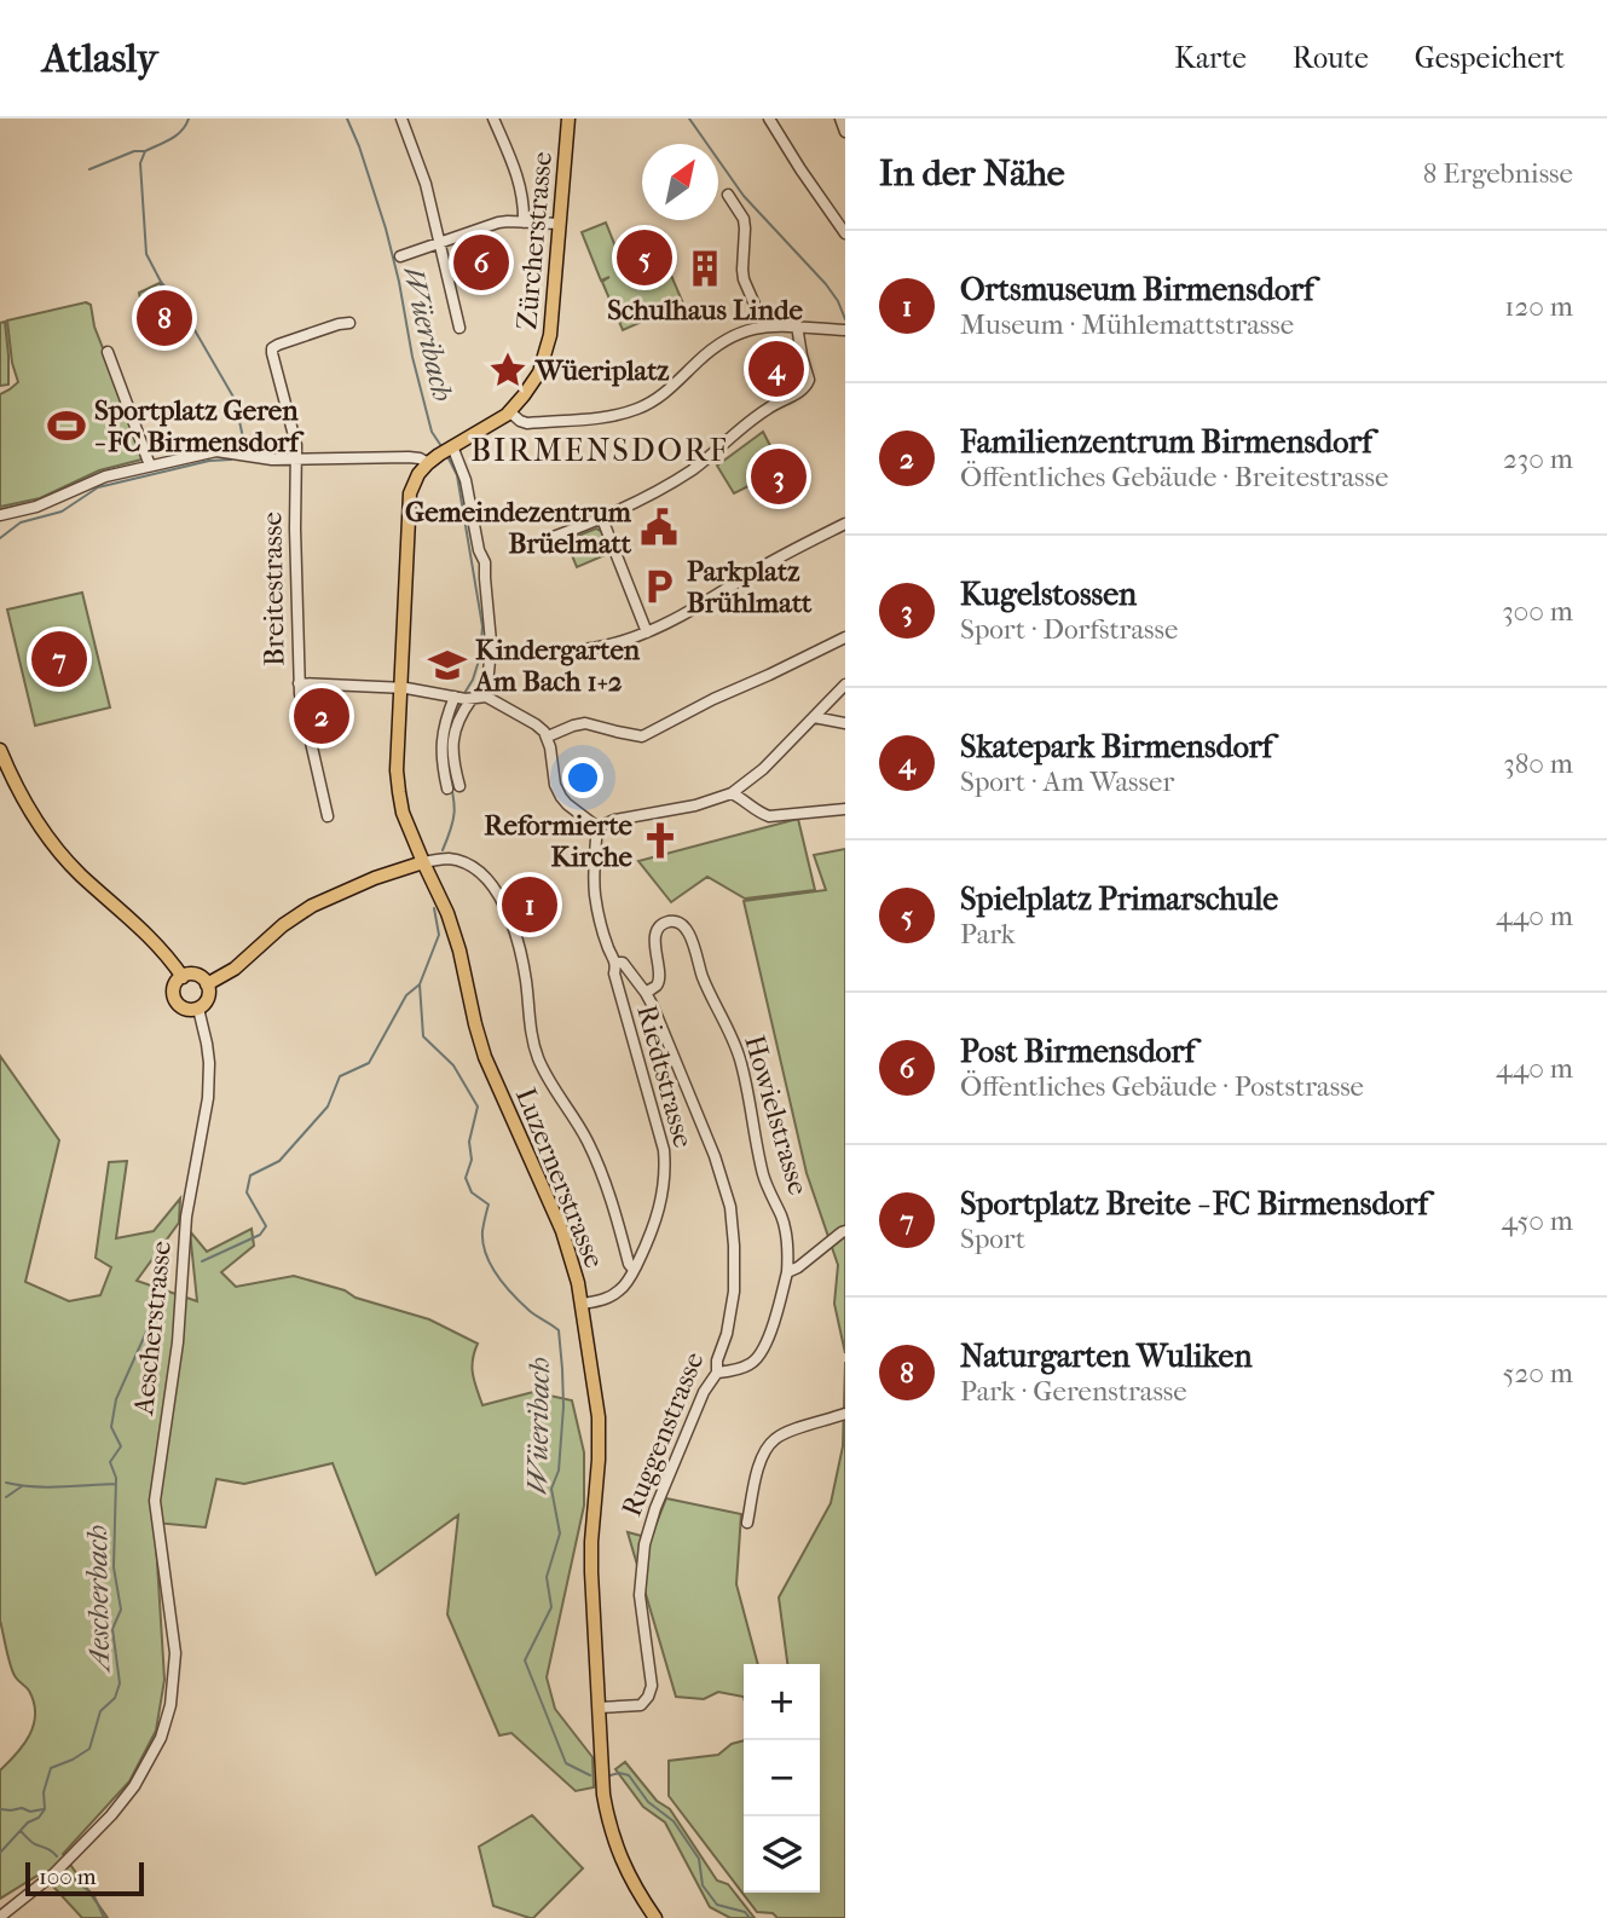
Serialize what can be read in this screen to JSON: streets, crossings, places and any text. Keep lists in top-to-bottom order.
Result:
{
  "streets": {
    "main road": ["Zürcherstrasse", "Luzernerstrasse"],
    "street": [
      "Breitestrasse",
      "Riedtstrasse",
      "Howielstrasse",
      "Aescherstrasse",
      "Ruggenstrasse"
    ]
  },
  "crossings": [
    ["Zürcherstrasse", "Luzernerstrasse"],
    ["Riedtstrasse", "Luzernerstrasse"],
    ["Riedtstrasse", "Ruggenstrasse"],
    ["Howielstrasse", "Ruggenstrasse"],
    ["Luzernerstrasse", "Ruggenstrasse"]
  ],
  "districts": ["BIRMENSDORF"],
  "water": ["Wüeribach", "Aescherbach"],
  "places": {
    "building": ["Schulhaus Linde"],
    "place": ["Wüeriplatz"],
    "sports": ["Sportplatz Geren - FC Birmensdorf"],
    "public building": ["Gemeindezentrum Brüelmatt"],
    "parking": ["Parkplatz Brühlmatt"],
    "school or university": ["Kindergarten Am Bach 1+2"],
    "church": ["Reformierte Kirche"]
  },
  "scale_bar": "100 m",
  "north": "top right",
  "page": {
    "header": "Atlasly",
    "nav": ["Karte", "Route", "Gespeichert"],
    "heading": ["In der Nähe", "8 Ergebnisse"],
    "pins": [
      "5",
      "6",
      "8",
      "4",
      "3",
      "7",
      "2",
      "1"
    ],
    "list": [
      {
        "mark": "1",
        "name": "Ortsmuseum Birmensdorf",
        "note": "Museum · Mühlemattstrasse",
        "value": "120 m"
      },
      {
        "mark": "2",
        "name": "Familienzentrum Birmensdorf",
        "note": "Öffentliches Gebäude · Breitestrasse",
        "value": "230 m"
      },
      {
        "mark": "3",
        "name": "Kugelstossen",
        "note": "Sport · Dorfstrasse",
        "value": "300 m"
      },
      {
        "mark": "4",
        "name": "Skatepark Birmensdorf",
        "note": "Sport · Am Wasser",
        "value": "380 m"
      },
      {
        "mark": "5",
        "name": "Spielplatz Primarschule",
        "note": "Park",
        "value": "440 m"
      },
      {
        "mark": "6",
        "name": "Post Birmensdorf",
        "note": "Öffentliches Gebäude · Poststrasse",
        "value": "440 m"
      },
      {
        "mark": "7",
        "name": "Sportplatz Breite - FC Birmensdorf",
        "note": "Sport",
        "value": "450 m"
      },
      {
        "mark": "8",
        "name": "Naturgarten Wuliken",
        "note": "Park · Gerenstrasse",
        "value": "520 m"
      }
    ],
    "map_buttons": ["+", "−"],
    "scale": "100 m"
  }
}
